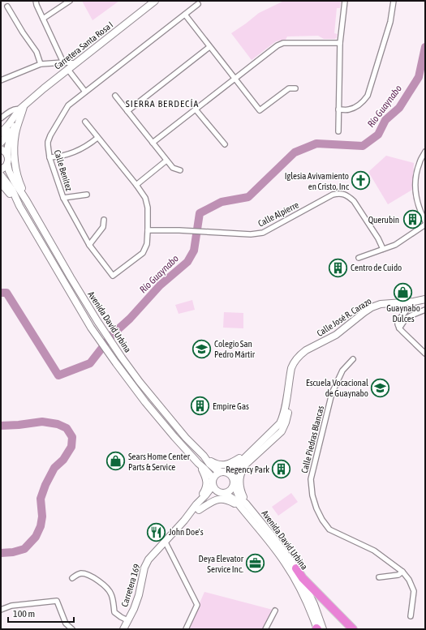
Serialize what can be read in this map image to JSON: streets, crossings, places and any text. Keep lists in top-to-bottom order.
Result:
{
  "streets": {
    "street": [
      "Carretera Santa Rosa I",
      "Calle Benítez",
      "Calle Alpierre",
      "Calle José R. Carazo",
      "Avenida David Urbina",
      "Calle Piedras Blancas",
      "Carretera 169"
    ]
  },
  "crossings": [
    ["Carretera Santa Rosa I", "Avenida David Urbina"],
    ["Calle Benítez", "Calle Alpierre"],
    ["Calle José R. Carazo", "Avenida David Urbina"],
    ["Calle José R. Carazo", "Carretera 169"],
    ["Avenida David Urbina", "Carretera 169"]
  ],
  "districts": ["SIERRA BERDECÍA"],
  "water": ["Río Guaynabo"],
  "places": {
    "church": ["Iglesia Avivamiento en Cristo, Inc"],
    "building": [
      "Querubin",
      "Centro de Cuido",
      "Empire Gas",
      "Regency Park"
    ],
    "shop": ["Guaynabo Dulces", "Sears Home Center Parts & Service"],
    "school or university": ["Colegio San Pedro Mártir", "Escuela Vocacional de Guaynabo"],
    "restaurant": ["John Doe's"],
    "office": ["Deya Elevator Service Inc."]
  },
  "scale_bar": "100 m"
}
